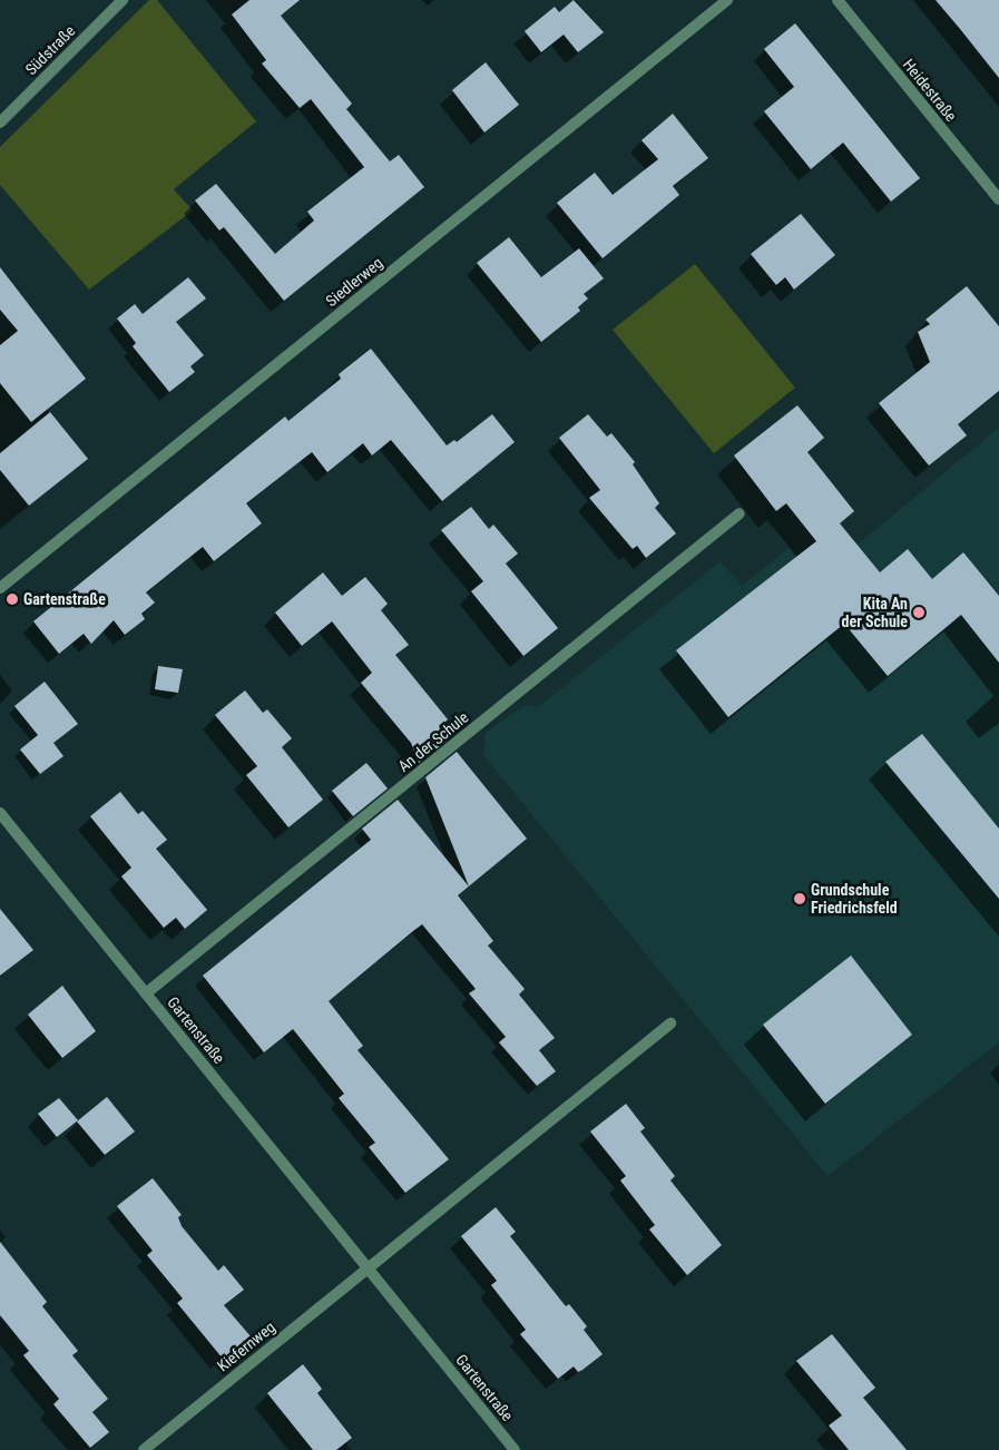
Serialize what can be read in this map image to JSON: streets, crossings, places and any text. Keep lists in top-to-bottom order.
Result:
{
  "streets": {
    "street": [
      "Südstraße",
      "Heidestraße",
      "Siedlerweg",
      "An der Schule",
      "Gartenstraße",
      "Kiefernweg"
    ]
  },
  "crossings": [
    ["An der Schule", "Gartenstraße"],
    ["Gartenstraße", "Kiefernweg"]
  ],
  "places": ["Gartenstraße", "Kita An der Schule", "Grundschule Friedrichsfeld"]
}
